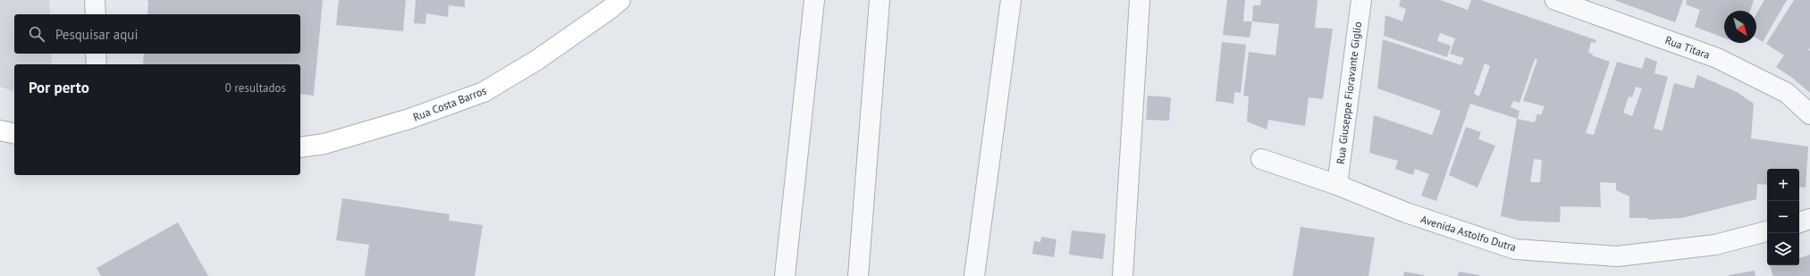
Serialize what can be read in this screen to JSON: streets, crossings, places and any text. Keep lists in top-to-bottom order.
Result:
{
  "streets": {
    "main road": ["Rua Costa Barros"],
    "street": ["Rua Titara", "Rua Giuseppe Fioravante Giglio", "Avenida Astolfo Dutra"]
  },
  "crossings": [
    ["Rua Giuseppe Fioravante Giglio", "Avenida Astolfo Dutra"]
  ],
  "north": "bottom right",
  "page": {
    "search": "Pesquisar aqui",
    "heading": ["Por perto", "0 resultados"],
    "map_buttons": ["+", "−"]
  }
}
